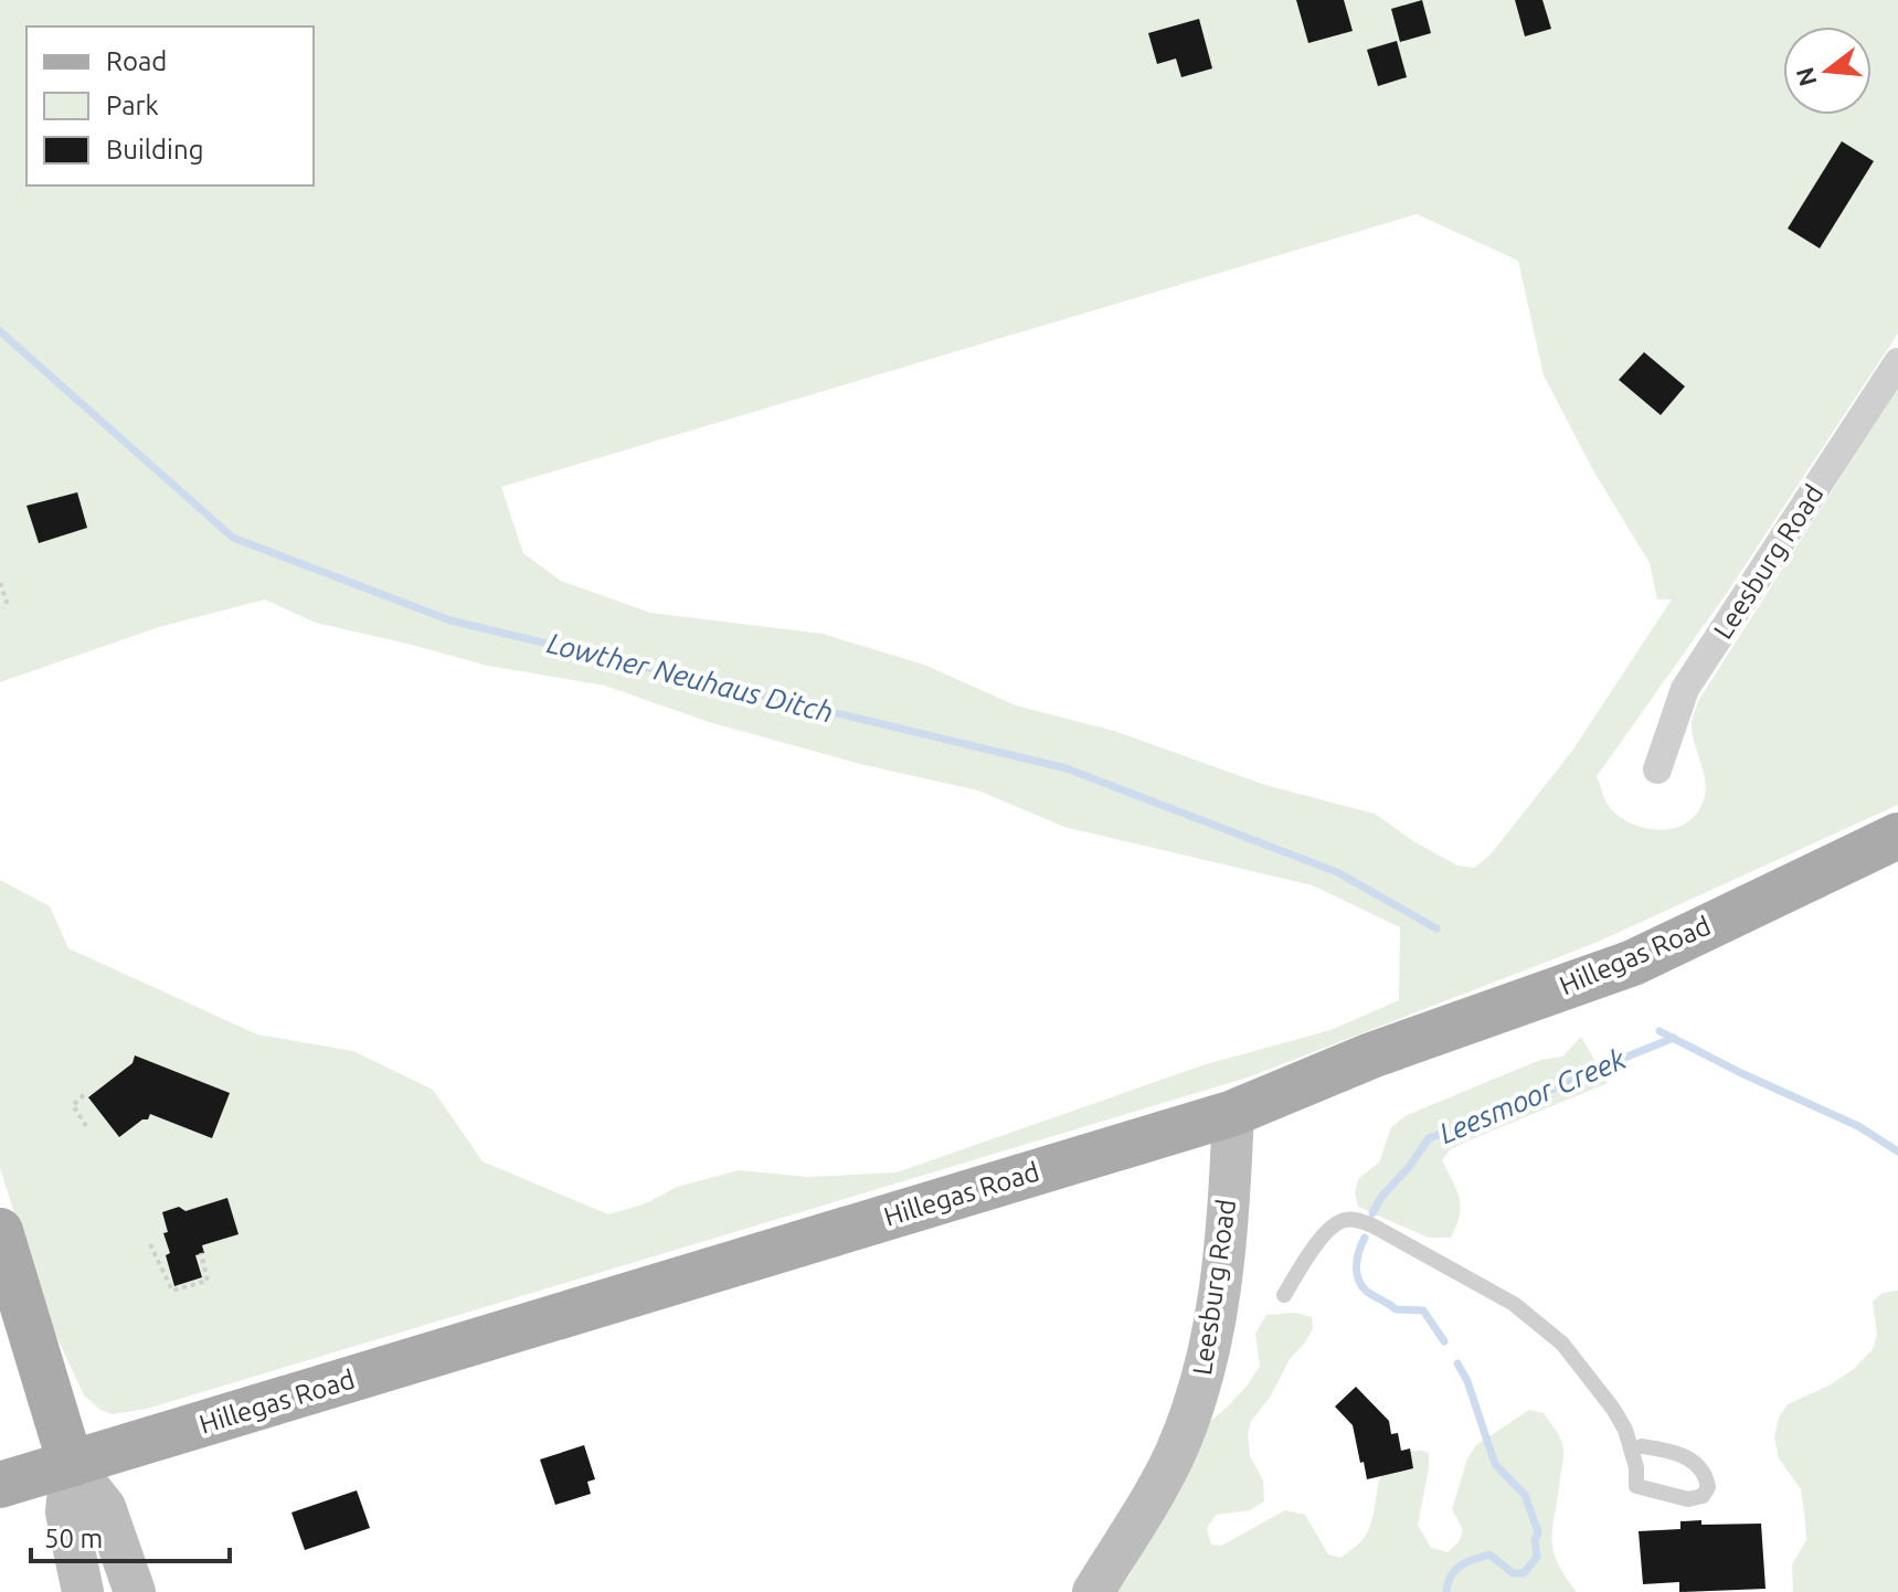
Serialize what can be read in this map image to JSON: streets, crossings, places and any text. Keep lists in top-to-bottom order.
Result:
{
  "streets": {
    "main road": ["Leesburg Road", "Hillegas Road"]
  },
  "crossings": [
    ["Leesburg Road", "Hillegas Road"]
  ],
  "water": ["Lowther Neuhaus Ditch", "Leesmoor Creek"],
  "legend": ["Road", "Park", "Building"],
  "scale_bar": "50 m",
  "north": "left"
}
